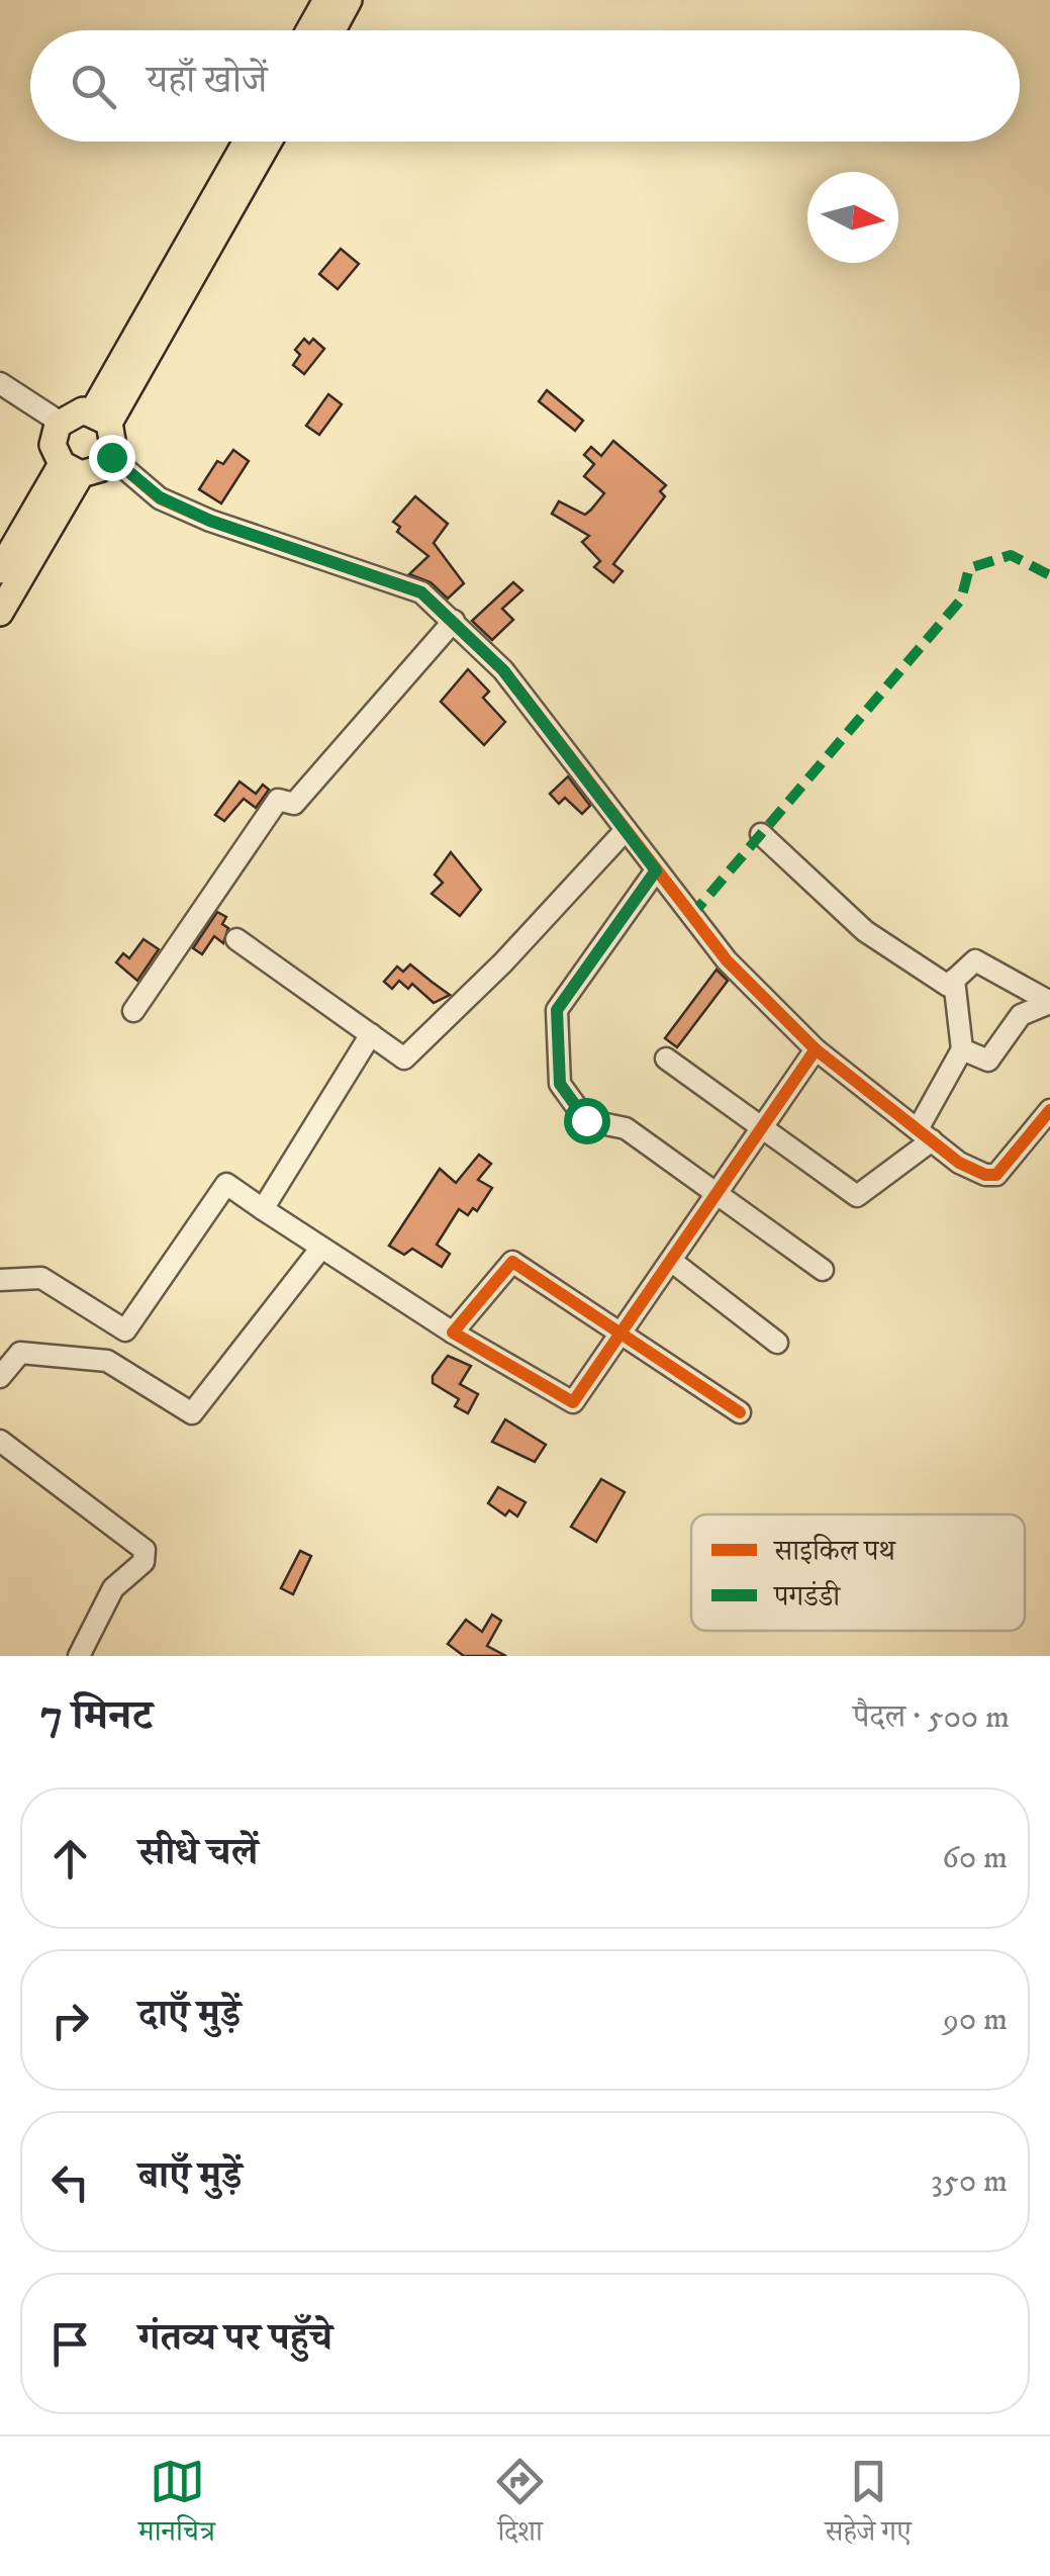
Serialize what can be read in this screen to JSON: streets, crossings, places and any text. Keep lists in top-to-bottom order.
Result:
{
  "legend": ["साइकिल पथ", "पगडंडी"],
  "north": "right",
  "page": {
    "search": "यहाँ खोजें",
    "heading": ["7 मिनट", "पैदल · 500 m"],
    "list": [
      ["सीधे चलें", "60 m"],
      ["दाएँ मुड़ें", "90 m"],
      ["बाएँ मुड़ें", "350 m"],
      "गंतव्य पर पहुँचे"
    ],
    "nav": ["मानचित्र", "दिशा", "सहेजे गए"]
  }
}
